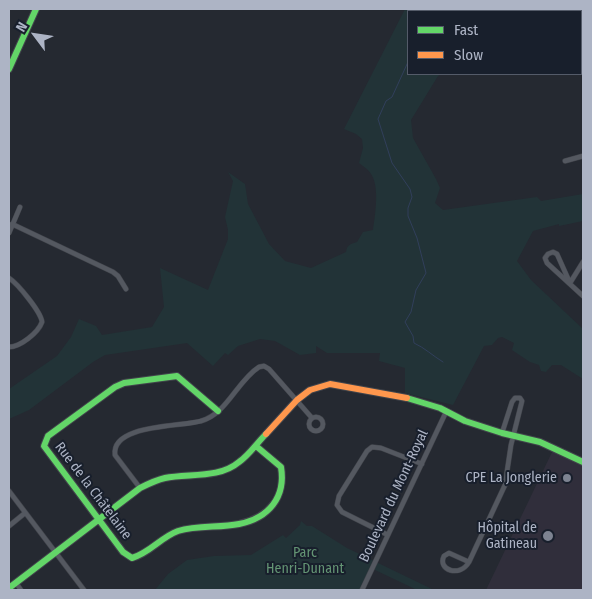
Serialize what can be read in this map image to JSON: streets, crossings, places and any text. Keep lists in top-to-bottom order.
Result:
{
  "streets": {
    "street": ["Rue de la Châtelaine", "Boulevard du Mont-Royal"]
  },
  "parks": ["Parc Henri-Dunant"],
  "places": ["CPE La Jonglerie", "Hôpital de Gatineau"],
  "legend": ["Fast", "Slow"],
  "north": "top left"
}
